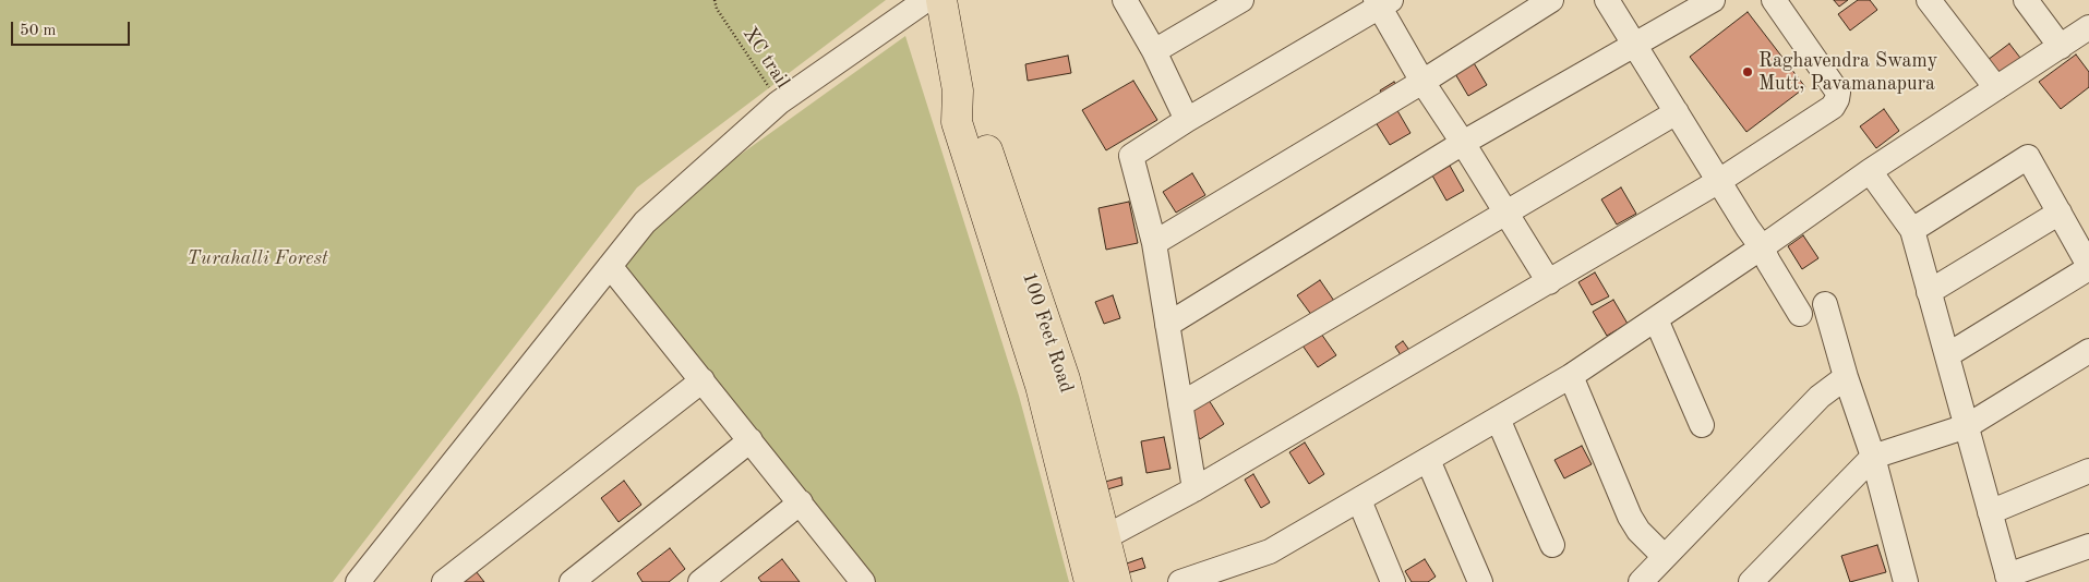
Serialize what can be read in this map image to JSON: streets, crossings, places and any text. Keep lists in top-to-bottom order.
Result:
{
  "streets": {
    "main road": ["100 Feet Road"],
    "path": ["XC trail"]
  },
  "parks": ["Turahalli Forest"],
  "places": ["Raghavendra Swamy Mutt, Pavamanapura"],
  "scale_bar": "50 m"
}
